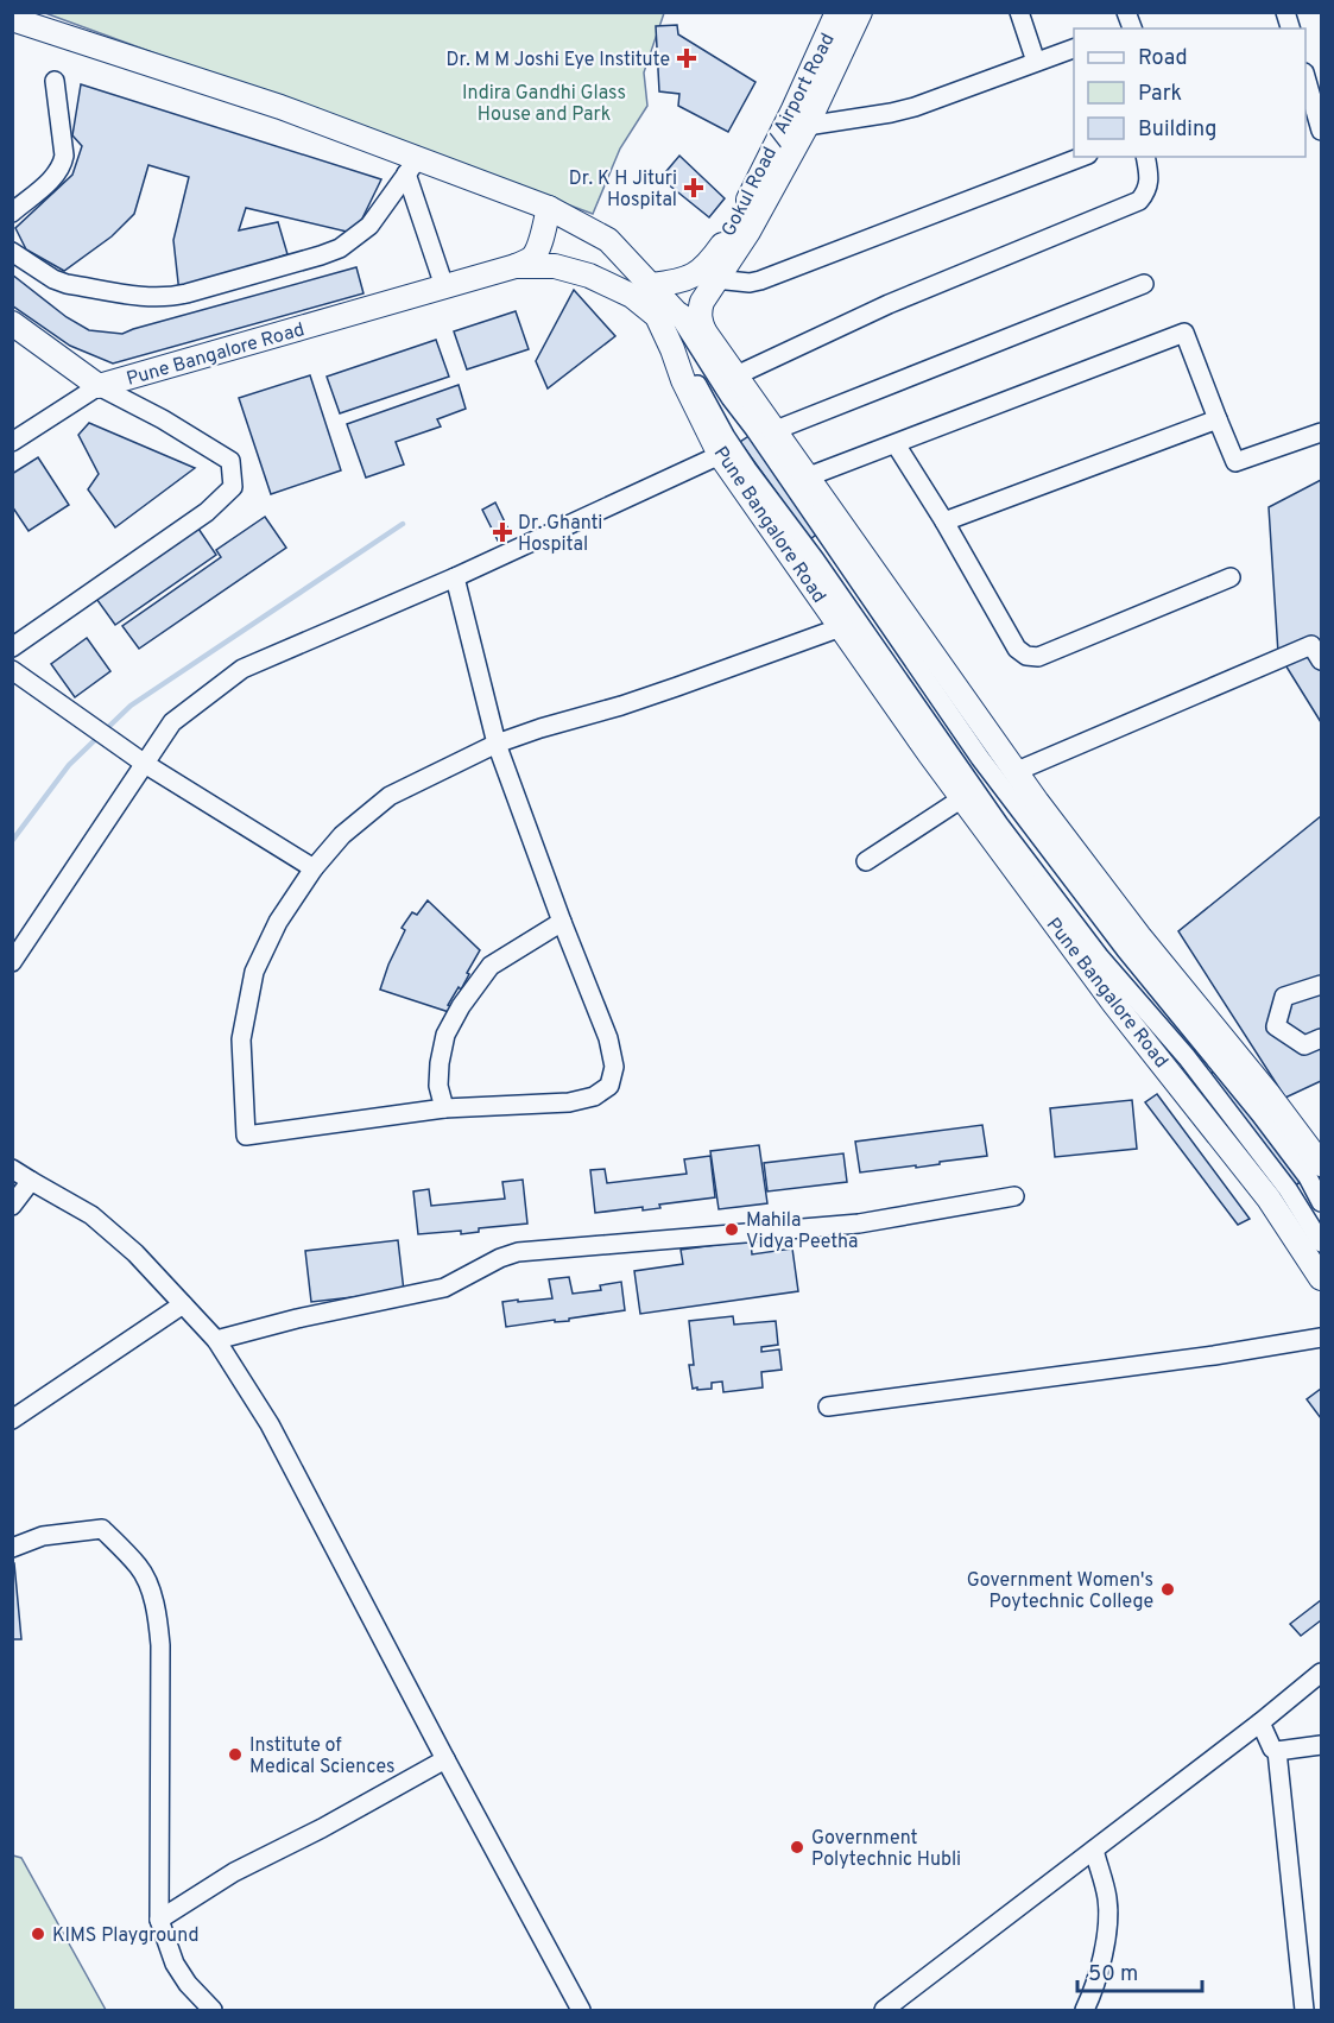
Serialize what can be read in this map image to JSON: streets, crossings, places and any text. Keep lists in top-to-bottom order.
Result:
{
  "streets": {
    "main road": ["Gokul Road / Airport Road", "Pune Bangalore Road"]
  },
  "crossings": [
    ["Gokul Road / Airport Road", "Pune Bangalore Road"]
  ],
  "parks": ["Indira Gandhi Glass House and Park"],
  "places": {
    "health": ["Dr. M M Joshi Eye Institute", "Dr. K H Jituri Hospital", "Dr. Ghanti Hospital"],
    "other": [
      "Mahila Vidya Peetha",
      "Government Women's Poytechnic College",
      "Institute of Medical Sciences",
      "Government Polytechnic Hubli",
      "KIMS Playground"
    ]
  },
  "legend": ["Road", "Park", "Building"],
  "scale_bar": "50 m"
}
